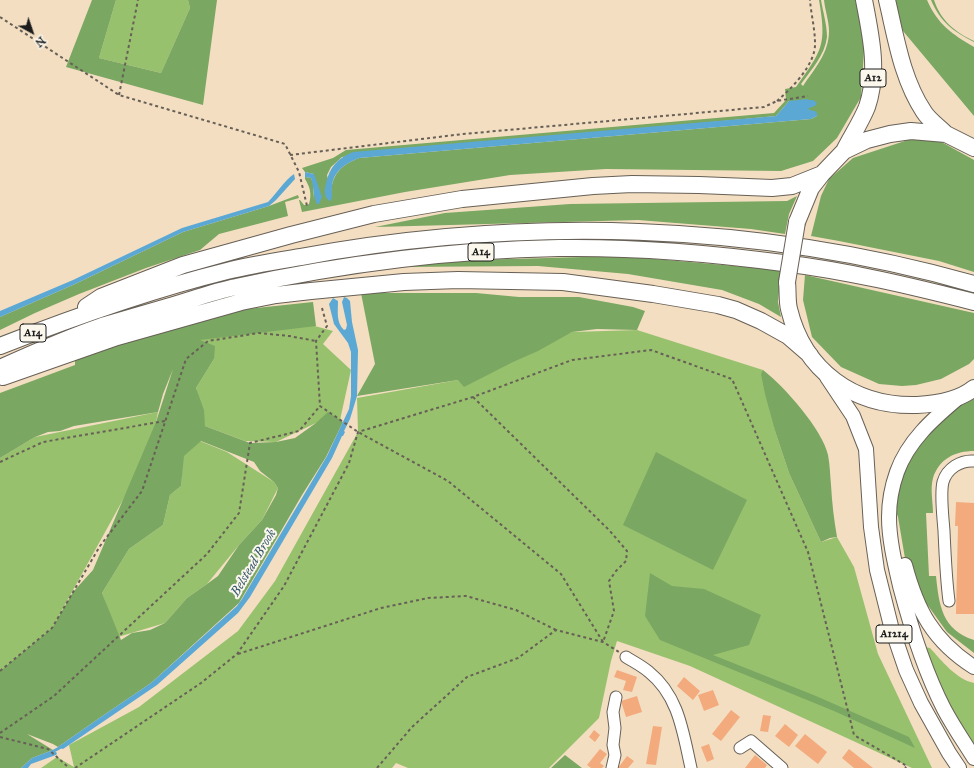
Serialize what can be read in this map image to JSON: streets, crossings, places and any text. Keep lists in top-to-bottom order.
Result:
{
  "streets": {
    "highway": ["A12", "A14"],
    "main road": ["A1214"]
  },
  "water": ["Belstead Brook"],
  "north": "bottom right"
}
